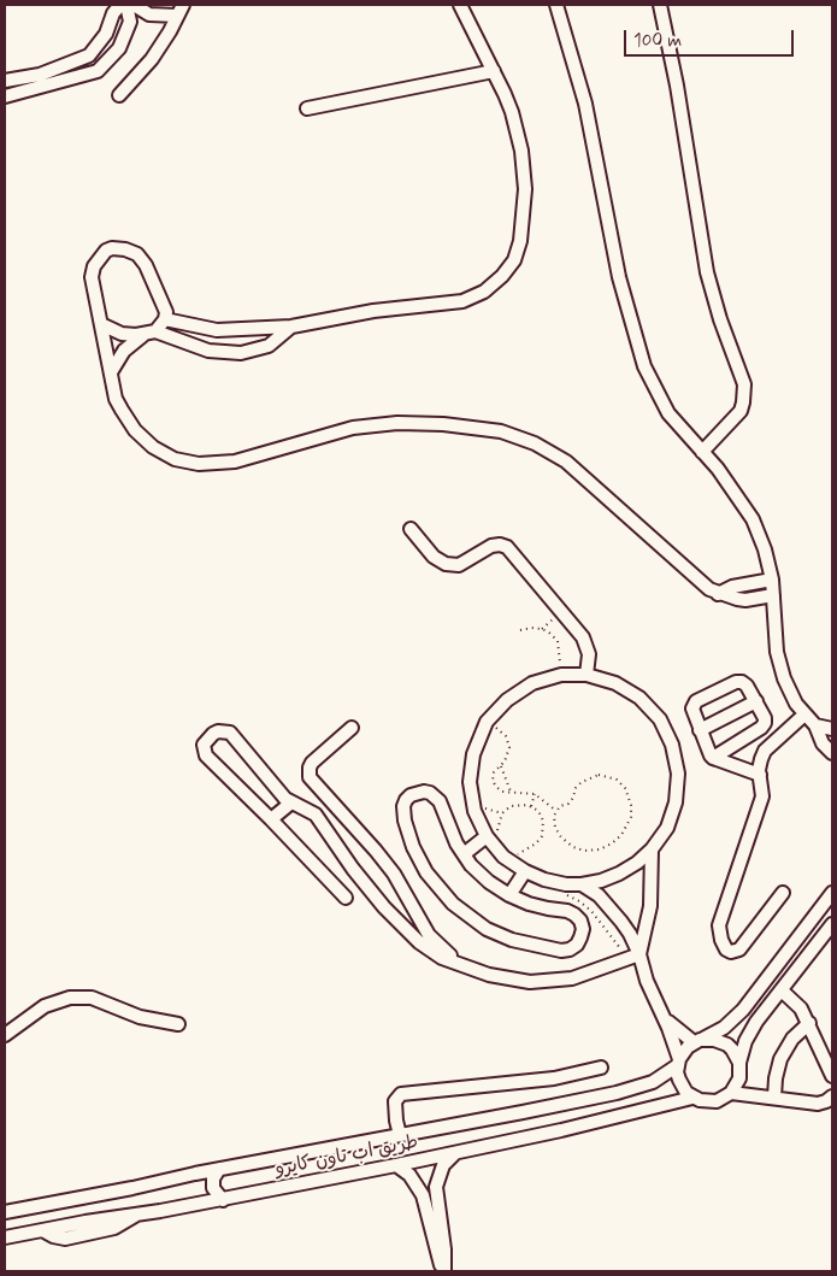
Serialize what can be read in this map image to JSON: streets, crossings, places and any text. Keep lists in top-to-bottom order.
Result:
{
  "streets": {
    "street": ["طريق اب تاون كايرو"]
  },
  "scale_bar": "100 m"
}
